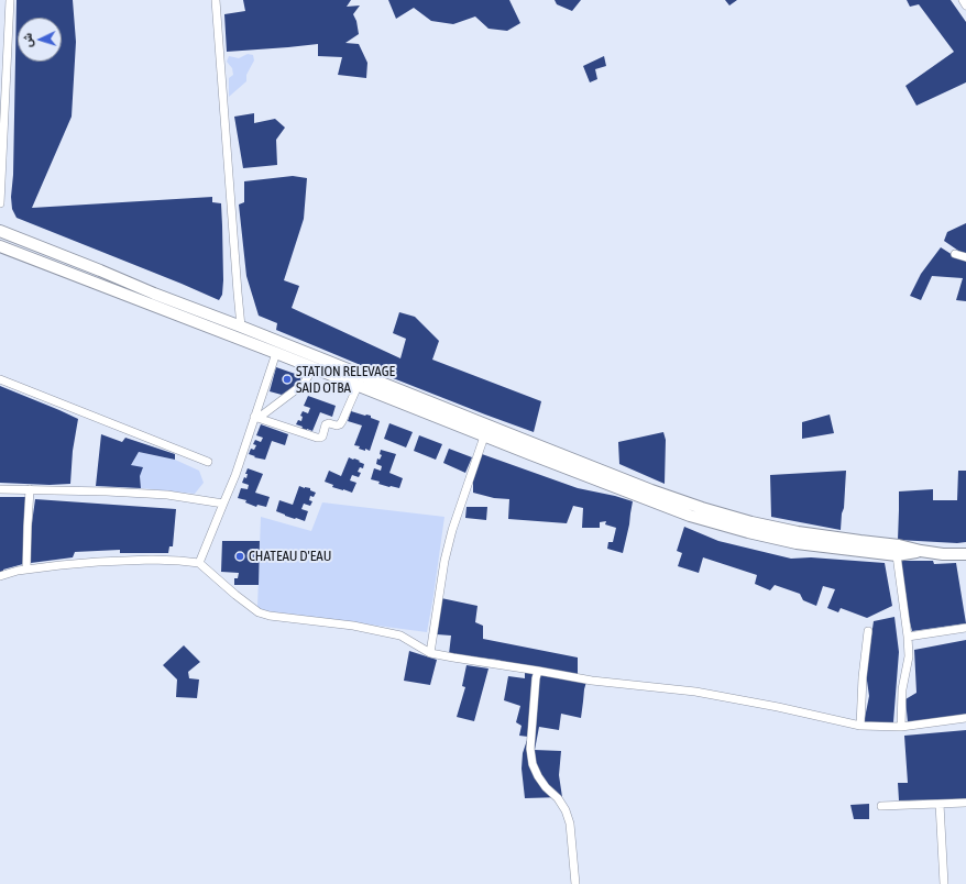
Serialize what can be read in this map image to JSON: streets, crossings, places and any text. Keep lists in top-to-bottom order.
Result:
{
  "places": ["STATION RELEVAGE SAID OTBA", "CHATEAU D'EAU"],
  "north": "left"
}
